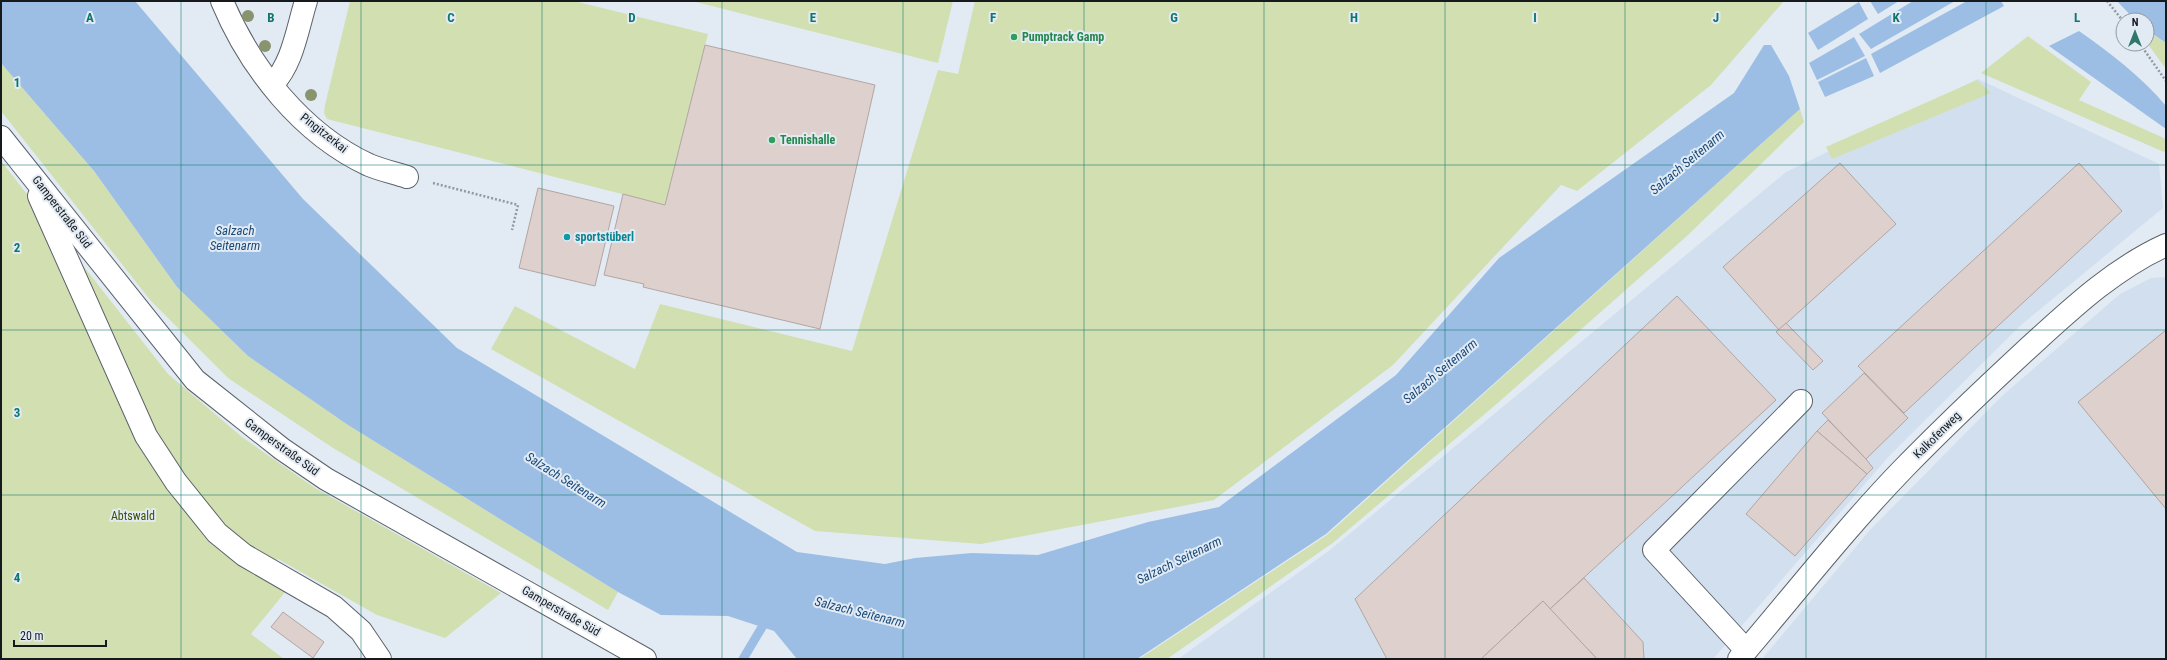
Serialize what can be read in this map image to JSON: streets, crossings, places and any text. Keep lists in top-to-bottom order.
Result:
{
  "streets": {
    "street": ["Pingitzerkai", "Gamperstraße Süd", "Kalkofenweg"]
  },
  "water": ["Salzach Seitenarm"],
  "parks": ["Abtswald"],
  "places": ["Pumptrack Gamp", "Tennishalle", "sportstüberl"],
  "scale_bar": "20 m",
  "north": "top",
  "grid": {
    "columns": [
      "A",
      "B",
      "C",
      "D",
      "E",
      "F",
      "G",
      "H",
      "I",
      "J",
      "K",
      "L"
    ],
    "rows": [
      "1",
      "2",
      "3",
      "4"
    ]
  }
}
